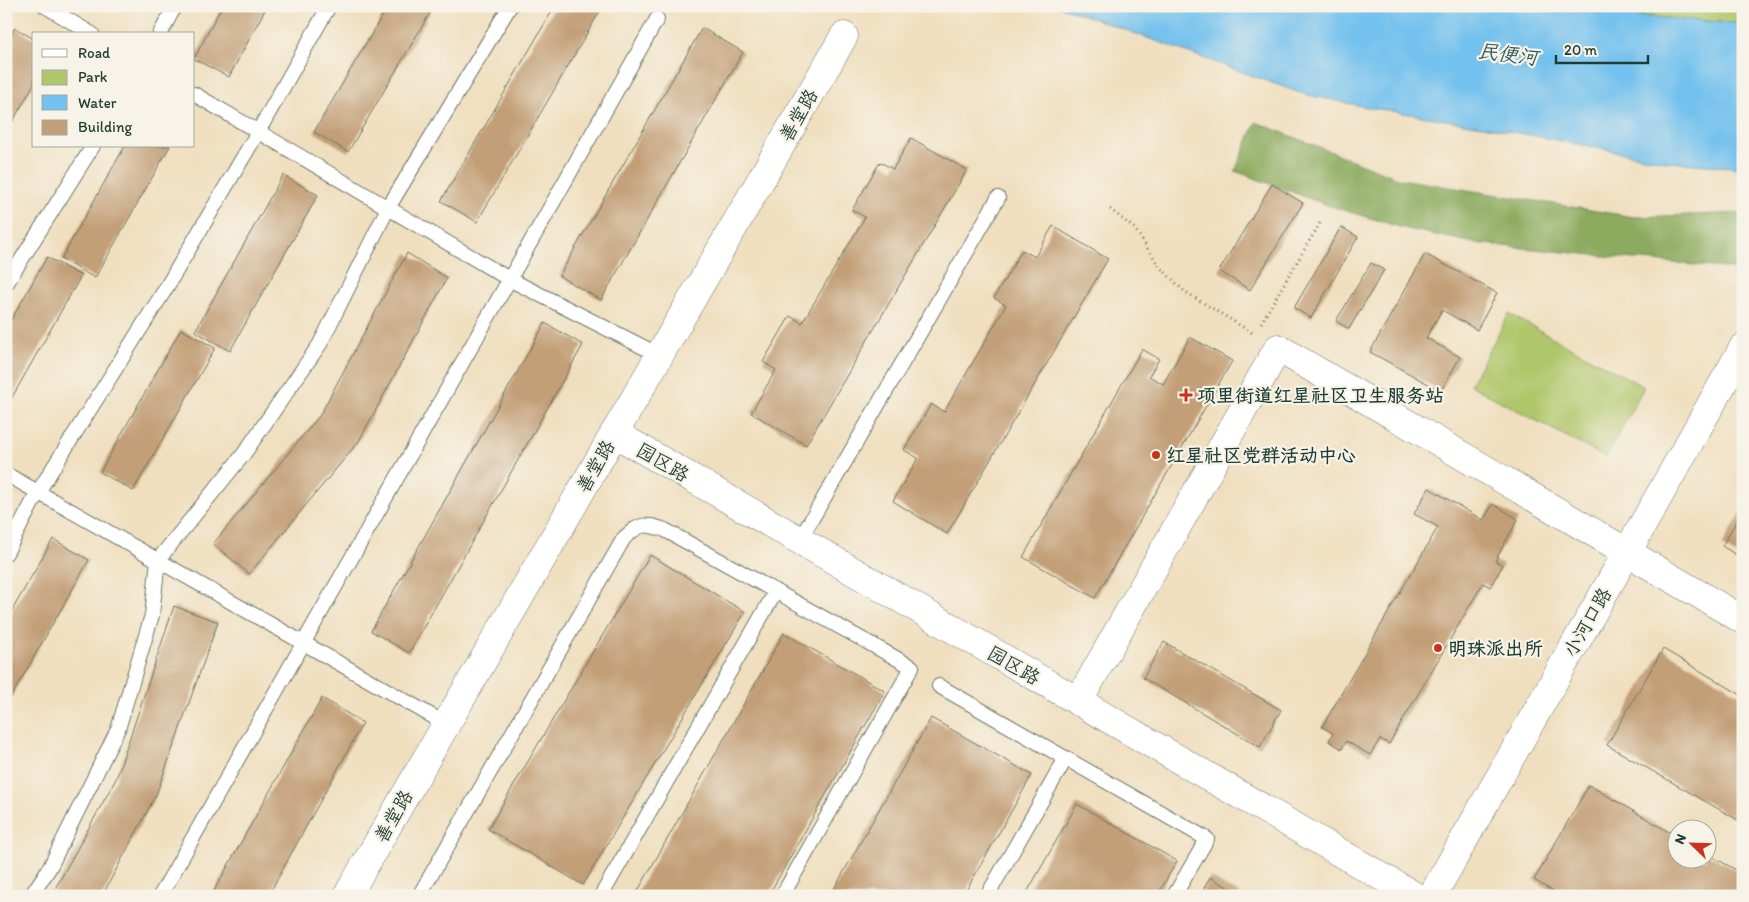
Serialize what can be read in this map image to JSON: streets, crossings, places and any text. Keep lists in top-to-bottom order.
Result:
{
  "streets": {
    "street": ["善堂路", "园区路", "小河口路"]
  },
  "crossings": [
    ["善堂路", "园区路"]
  ],
  "water": ["民便河"],
  "places": {
    "health": ["项里街道红星社区卫生服务站"],
    "other": ["红星社区党群活动中心", "明珠派出所"]
  },
  "legend": [
    "Road",
    "Park",
    "Water",
    "Building"
  ],
  "scale_bar": "20 m",
  "north": "top left"
}
